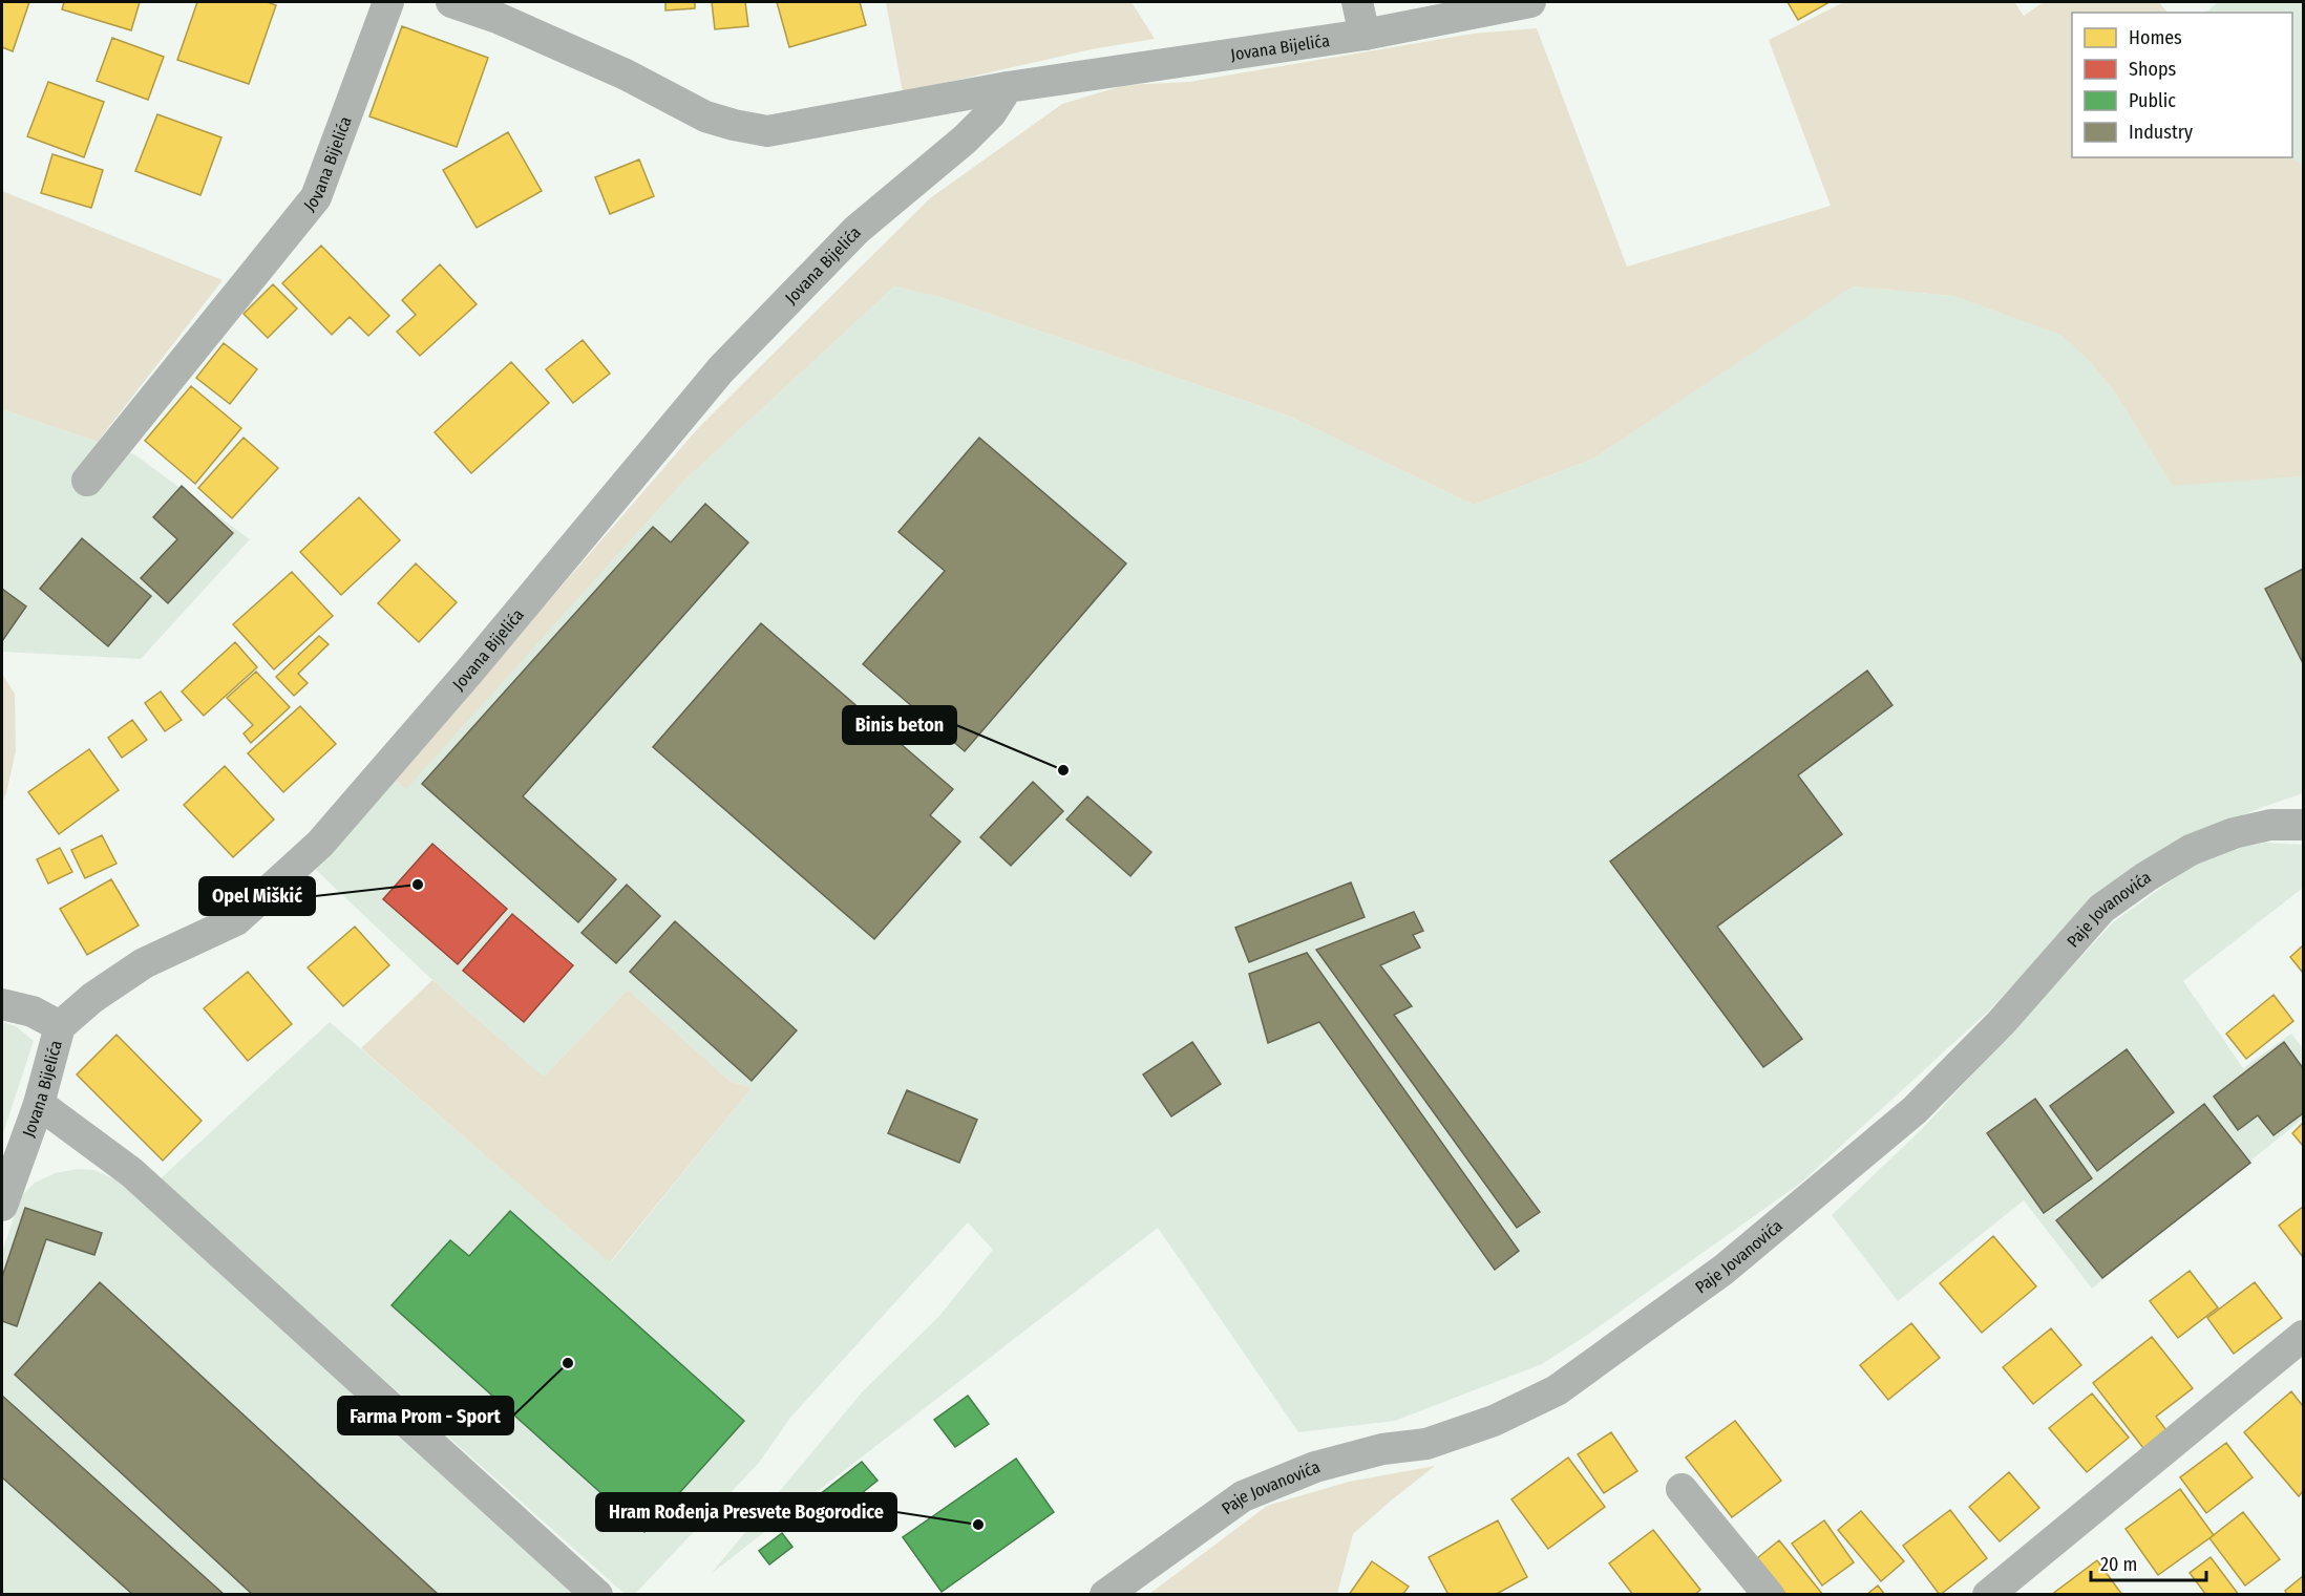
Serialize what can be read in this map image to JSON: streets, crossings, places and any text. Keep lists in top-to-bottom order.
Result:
{
  "streets": {
    "street": ["Jovana Bijelića", "Paje Jovanovića"]
  },
  "places": [
    "Binis beton",
    "Opel Miškić",
    "Farma Prom - Sport",
    "Hram Rođenja Presvete Bogorodice"
  ],
  "legend": [
    "Homes",
    "Shops",
    "Public",
    "Industry"
  ],
  "scale_bar": "20 m"
}
